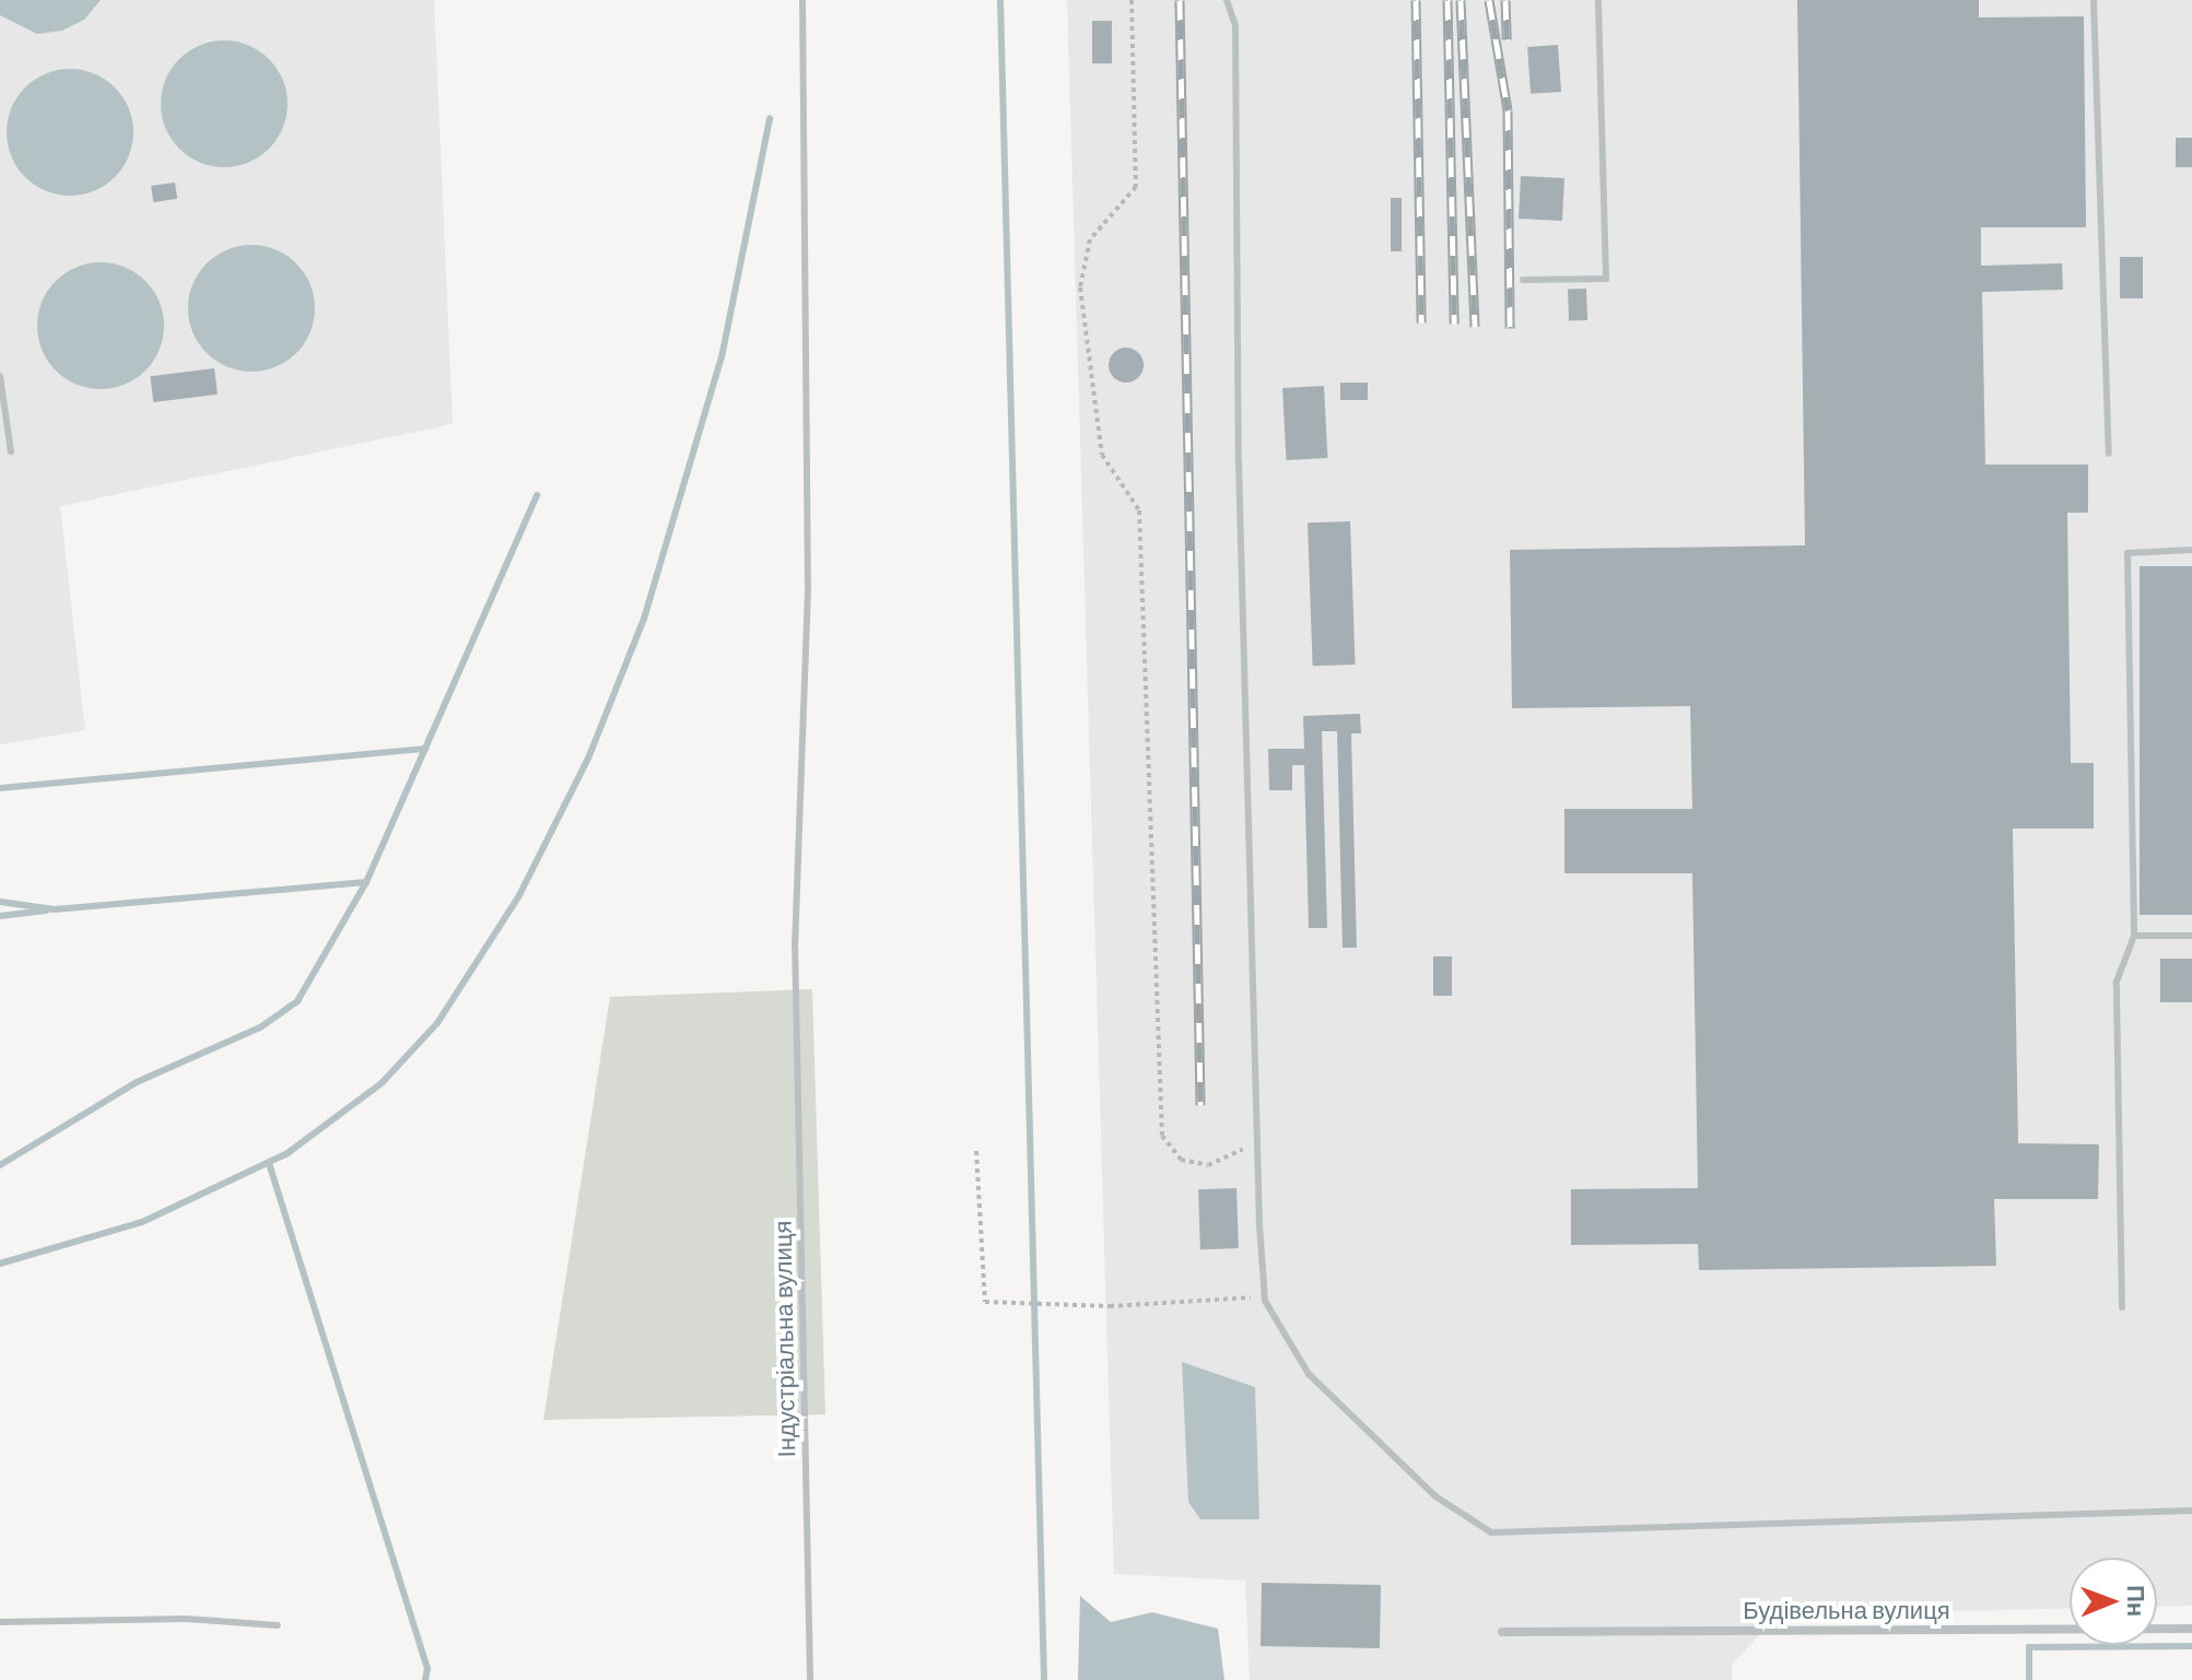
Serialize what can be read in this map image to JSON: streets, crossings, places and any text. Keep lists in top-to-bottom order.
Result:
{
  "streets": {
    "street": ["Будівельна вулиця"],
    "lane": ["Індустріальна вулиця"]
  },
  "north": "right"
}
